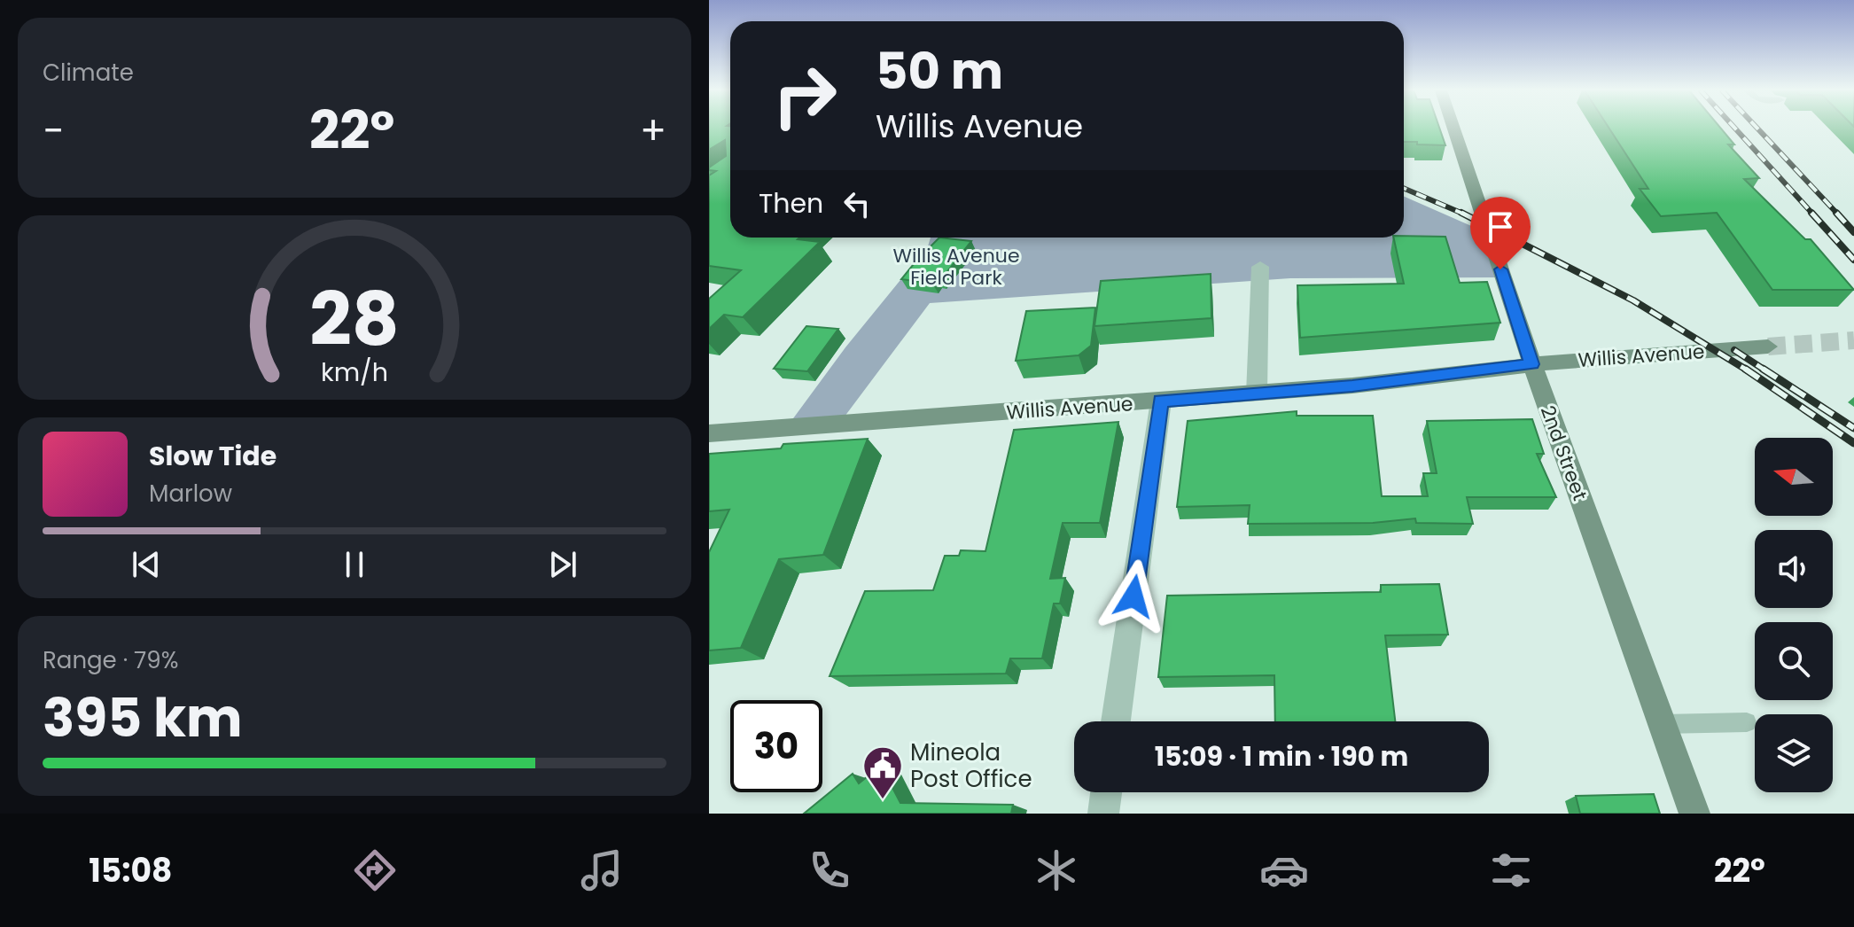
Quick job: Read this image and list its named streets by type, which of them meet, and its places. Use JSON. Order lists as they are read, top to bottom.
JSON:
{
  "streets": {
    "main road": ["Willis Avenue", "2nd Street"]
  },
  "crossings": [
    ["Willis Avenue", "2nd Street"]
  ],
  "parks": ["Willis Avenue Field Park"],
  "places": {
    "public building": ["Mineola Post Office"]
  },
  "north": "left",
  "page": {
    "tile": [
      "Climate",
      ["Range · 79%", "395 km"]
    ],
    "turn": ["50 m", "Willis Avenue"],
    "heat": ["−", "22°", "+"],
    "then": "Then",
    "song": ["Slow Tide", "Marlow"],
    "limit": "30",
    "trip": "15:09 · 1 min · 190 m",
    "tabs": ["15:08", "22°"],
    "gauge": ["28", "km/h"]
  }
}
